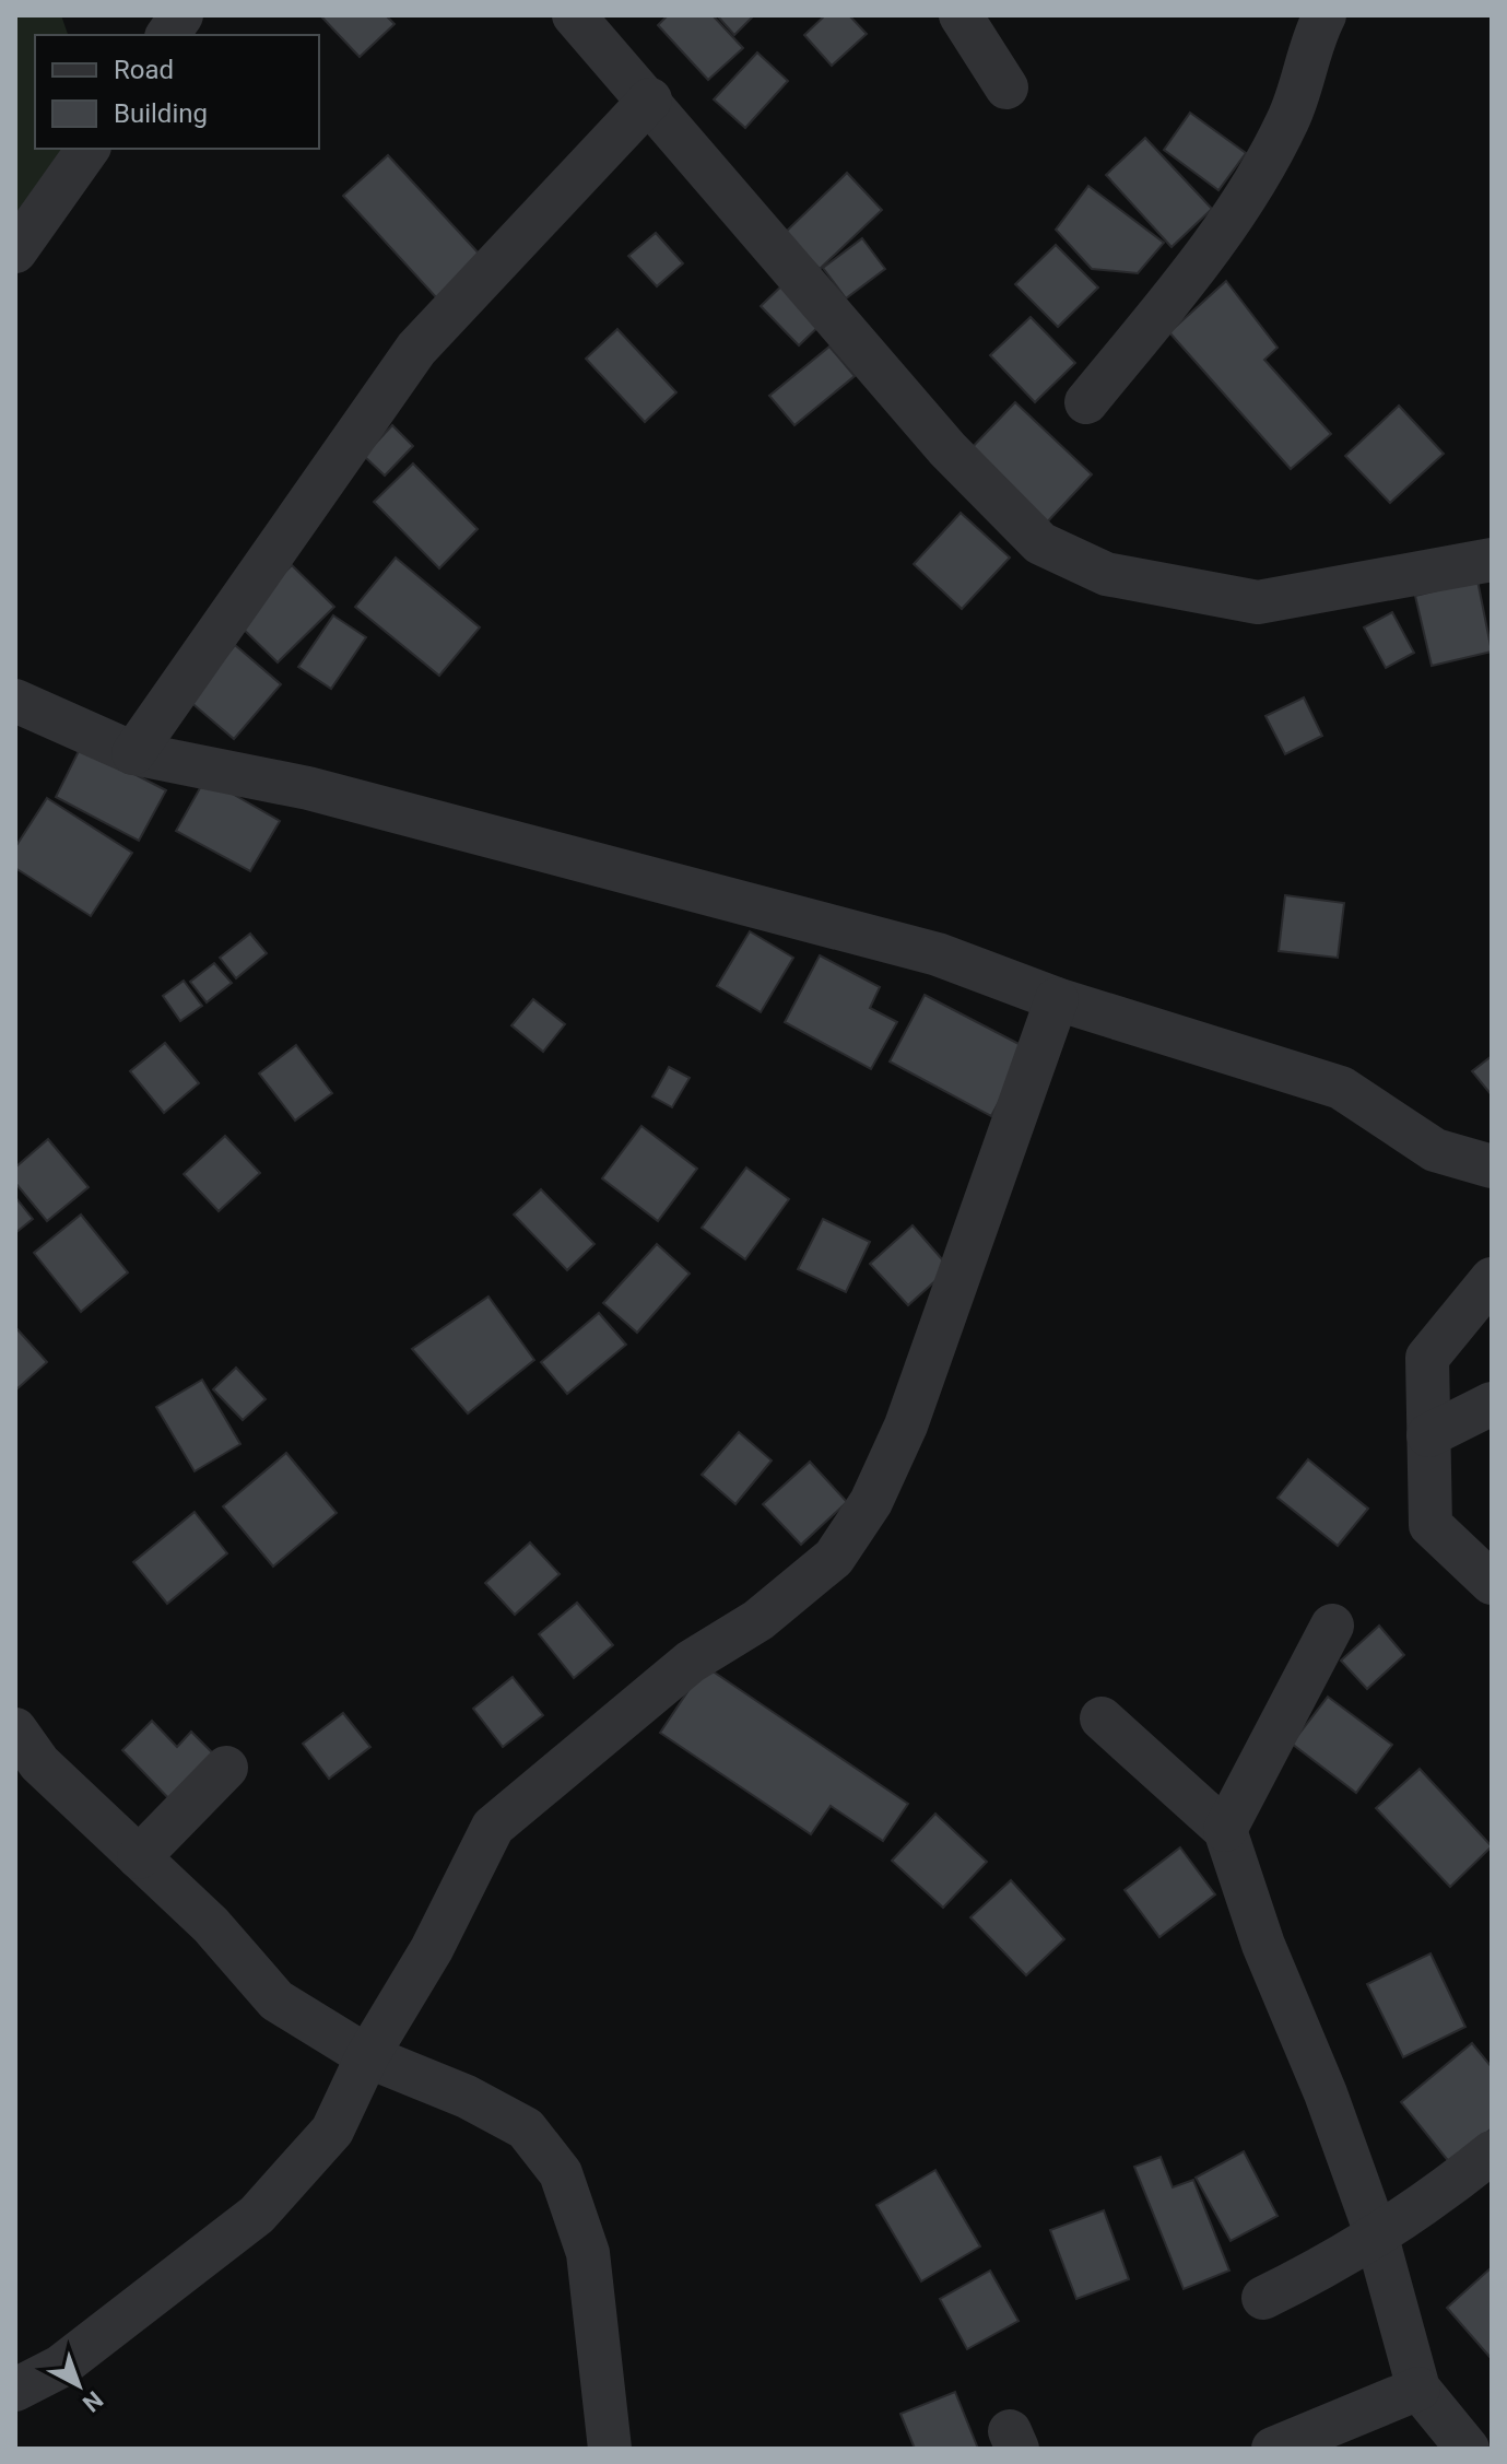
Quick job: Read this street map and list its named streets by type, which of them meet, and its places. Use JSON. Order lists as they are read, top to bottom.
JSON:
{
  "legend": ["Road", "Building"],
  "north": "bottom right"
}
